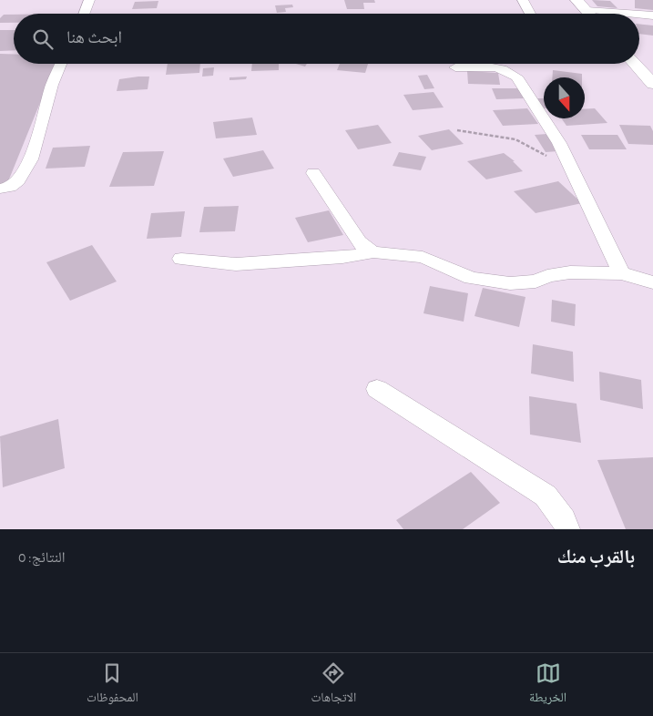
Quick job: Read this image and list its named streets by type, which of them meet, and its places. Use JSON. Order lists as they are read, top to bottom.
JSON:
{
  "north": "bottom",
  "page": {
    "search": "ابحث هنا",
    "heading": ["بالقرب منك", "النتائج: 0"],
    "nav": ["الخريطة", "الاتجاهات", "المحفوظات"]
  }
}
